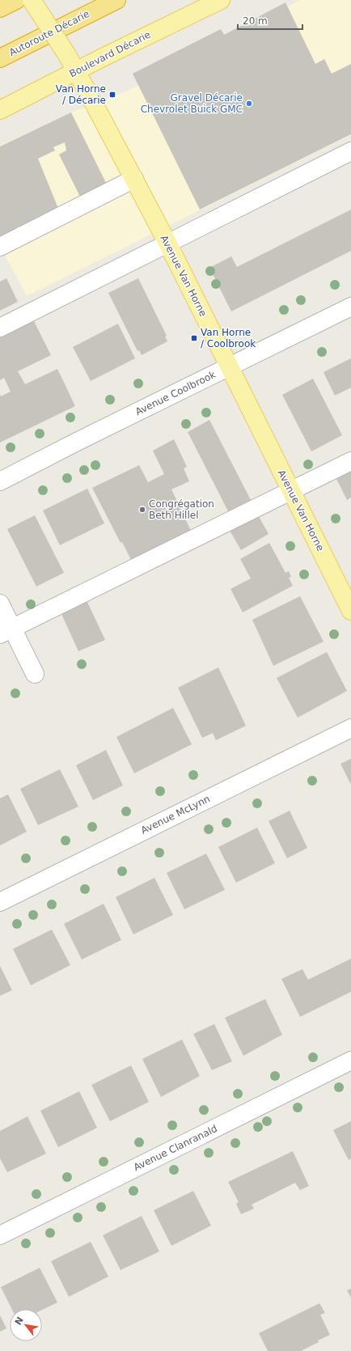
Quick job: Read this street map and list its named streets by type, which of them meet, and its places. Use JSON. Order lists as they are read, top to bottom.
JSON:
{
  "streets": {
    "highway": ["Autoroute Décarie"],
    "main road": ["Boulevard Décarie", "Avenue Van Horne"],
    "street": ["Avenue Coolbrook", "Avenue McLynn", "Avenue Clanranald"]
  },
  "crossings": [
    ["Boulevard Décarie", "Avenue Van Horne"],
    ["Avenue Van Horne", "Avenue Coolbrook"]
  ],
  "places": {
    "transit": ["Van Horne / Décarie", "Van Horne / Coolbrook"],
    "other": ["Gravel Décarie Chevrolet Buick GMC", "Congrégation Beth Hillel"]
  },
  "scale_bar": "20 m",
  "north": "top left"
}
